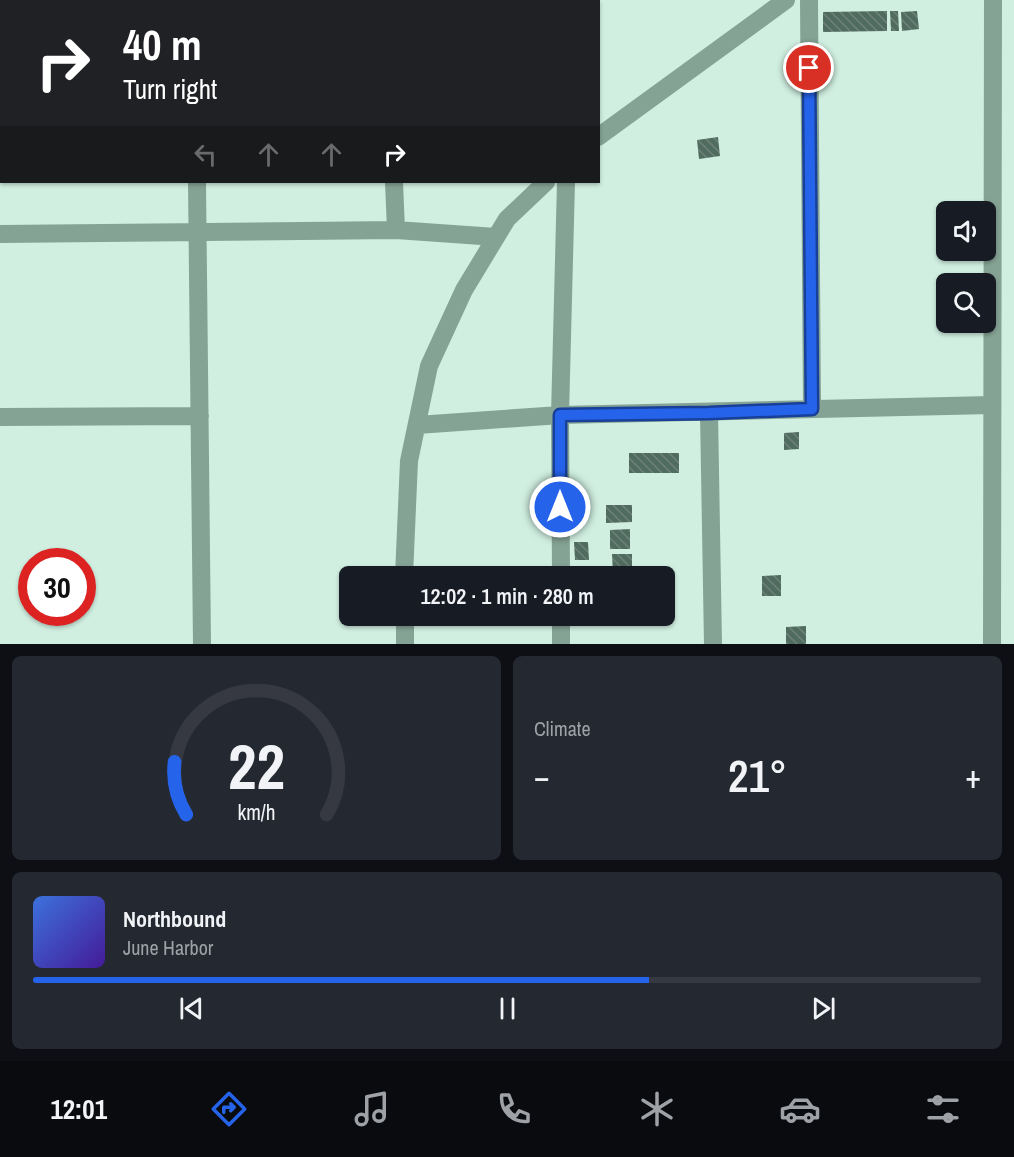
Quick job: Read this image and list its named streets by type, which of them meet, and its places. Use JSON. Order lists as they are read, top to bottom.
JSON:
{
  "page": {
    "turn": ["40 m", "Turn right"],
    "limit": "30",
    "trip": "12:02 · 1 min · 280 m",
    "tile": "Climate",
    "heat": ["−", "21°", "+"],
    "song": ["Northbound", "June Harbor"],
    "tabs": "12:01",
    "gauge": ["22", "km/h"]
  }
}
